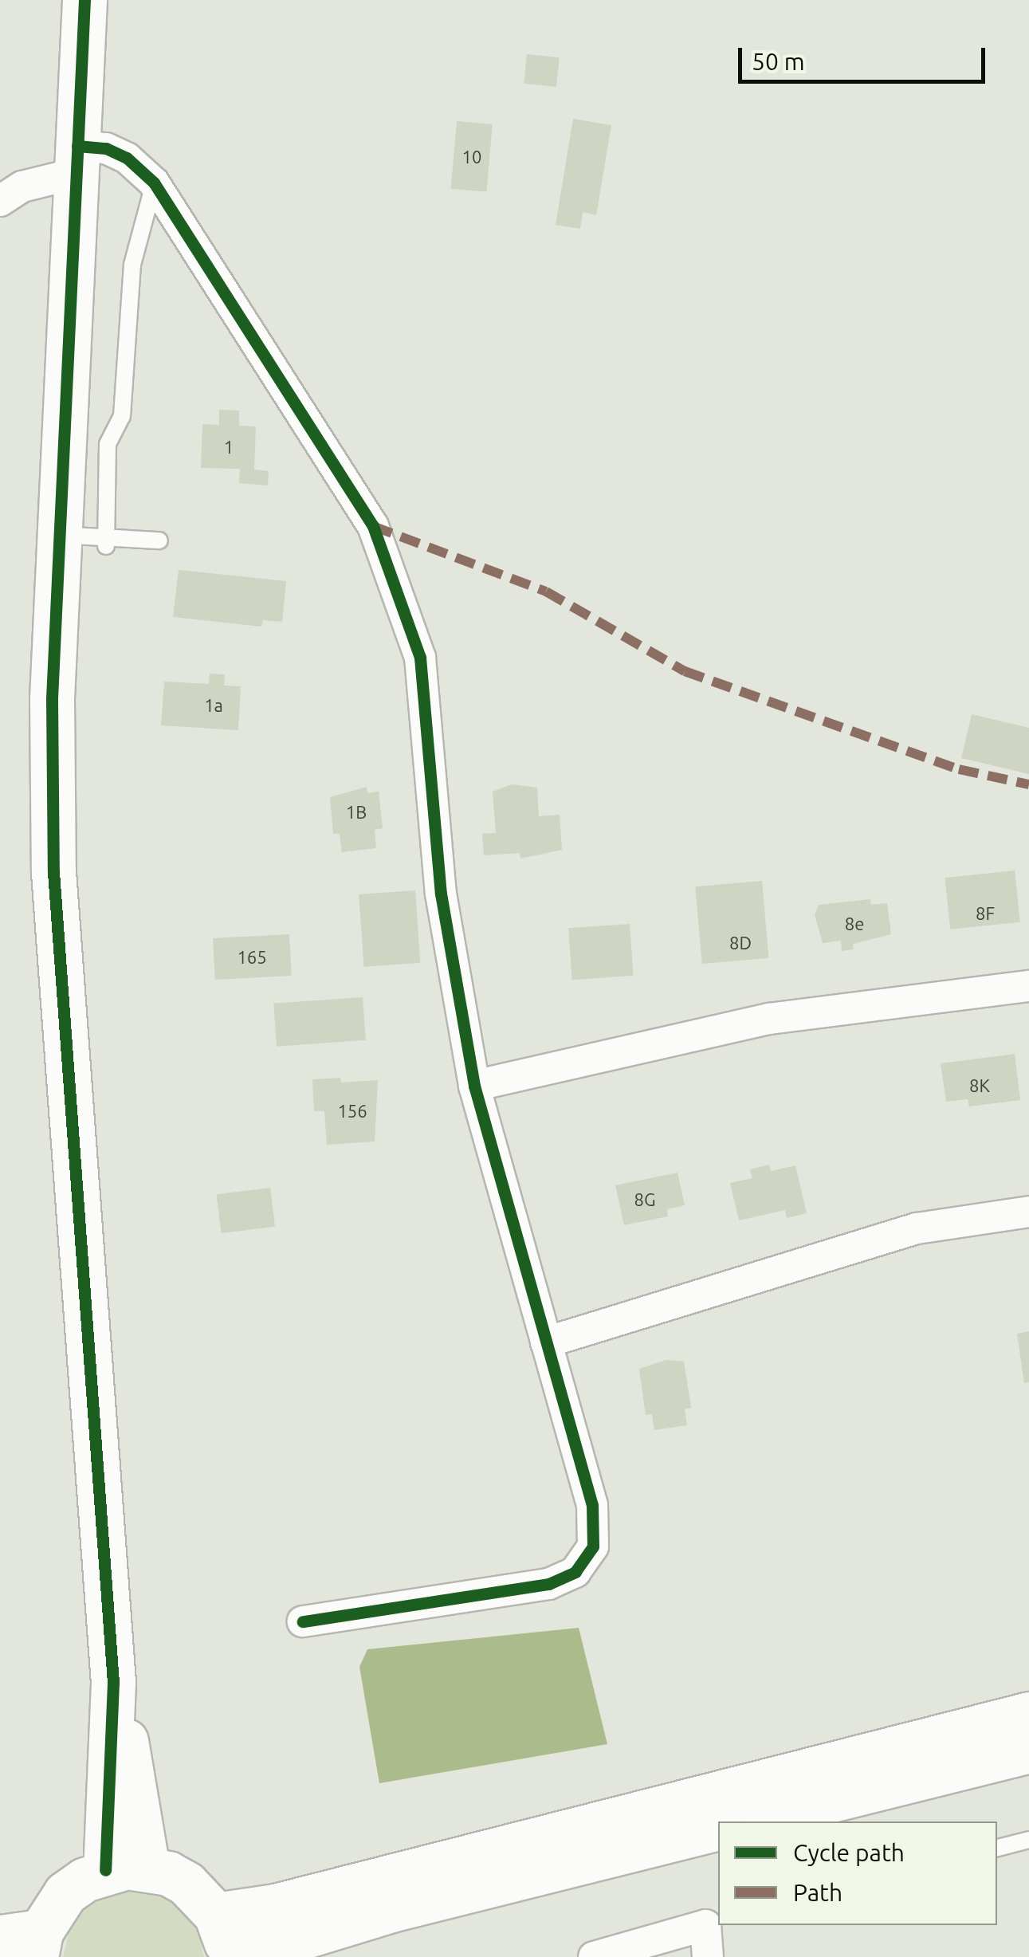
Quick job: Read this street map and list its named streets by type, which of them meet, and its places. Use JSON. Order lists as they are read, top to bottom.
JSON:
{
  "house_numbers": [
    "10",
    "1",
    "1a",
    "1B",
    "8F",
    "8e",
    "8D",
    "165",
    "8K",
    "156",
    "8G"
  ],
  "legend": ["Cycle path", "Path"],
  "scale_bar": "50 m"
}
